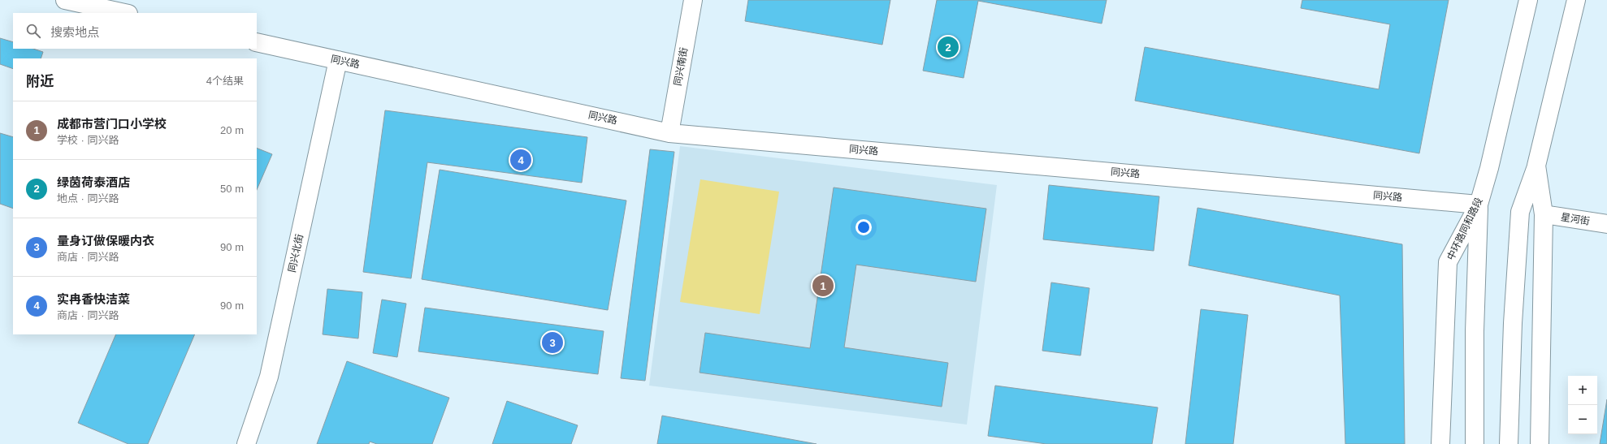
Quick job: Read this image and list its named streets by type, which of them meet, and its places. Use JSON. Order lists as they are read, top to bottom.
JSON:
{
  "streets": {
    "street": [
      "同兴路",
      "同兴南街",
      "星河街",
      "中环路同和路段",
      "同兴北街"
    ]
  },
  "crossings": [
    ["同兴路", "同兴南街"],
    ["同兴路", "中环路同和路段"],
    ["同兴路", "同兴北街"]
  ],
  "page": {
    "search": "搜索地点",
    "pins": [
      "2",
      "4",
      "1",
      "3"
    ],
    "heading": ["附近", "4个结果"],
    "list": [
      {
        "mark": "1",
        "name": "成都市营门口小学校",
        "note": "学校 · 同兴路",
        "value": "20 m"
      },
      {
        "mark": "2",
        "name": "绿茵荷泰酒店",
        "note": "地点 · 同兴路",
        "value": "50 m"
      },
      {
        "mark": "3",
        "name": "量身订做保暖内衣",
        "note": "商店 · 同兴路",
        "value": "90 m"
      },
      {
        "mark": "4",
        "name": "实冉香快洁菜",
        "note": "商店 · 同兴路",
        "value": "90 m"
      }
    ],
    "map_buttons": ["+", "−"]
  }
}
